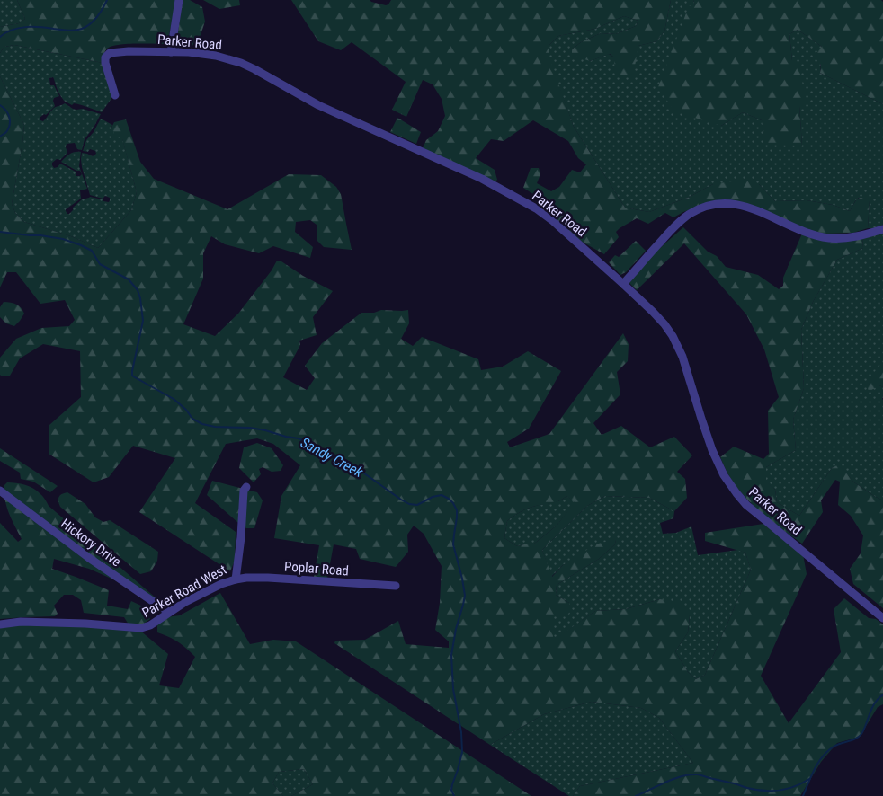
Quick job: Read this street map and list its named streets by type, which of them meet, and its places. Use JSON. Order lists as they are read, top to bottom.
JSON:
{
  "streets": {
    "street": [
      "Parker Road",
      "Hickory Drive",
      "Poplar Road",
      "Parker Road West"
    ]
  },
  "crossings": [
    ["Hickory Drive", "Parker Road West"],
    ["Poplar Road", "Parker Road West"]
  ],
  "water": ["Sandy Creek"]
}
